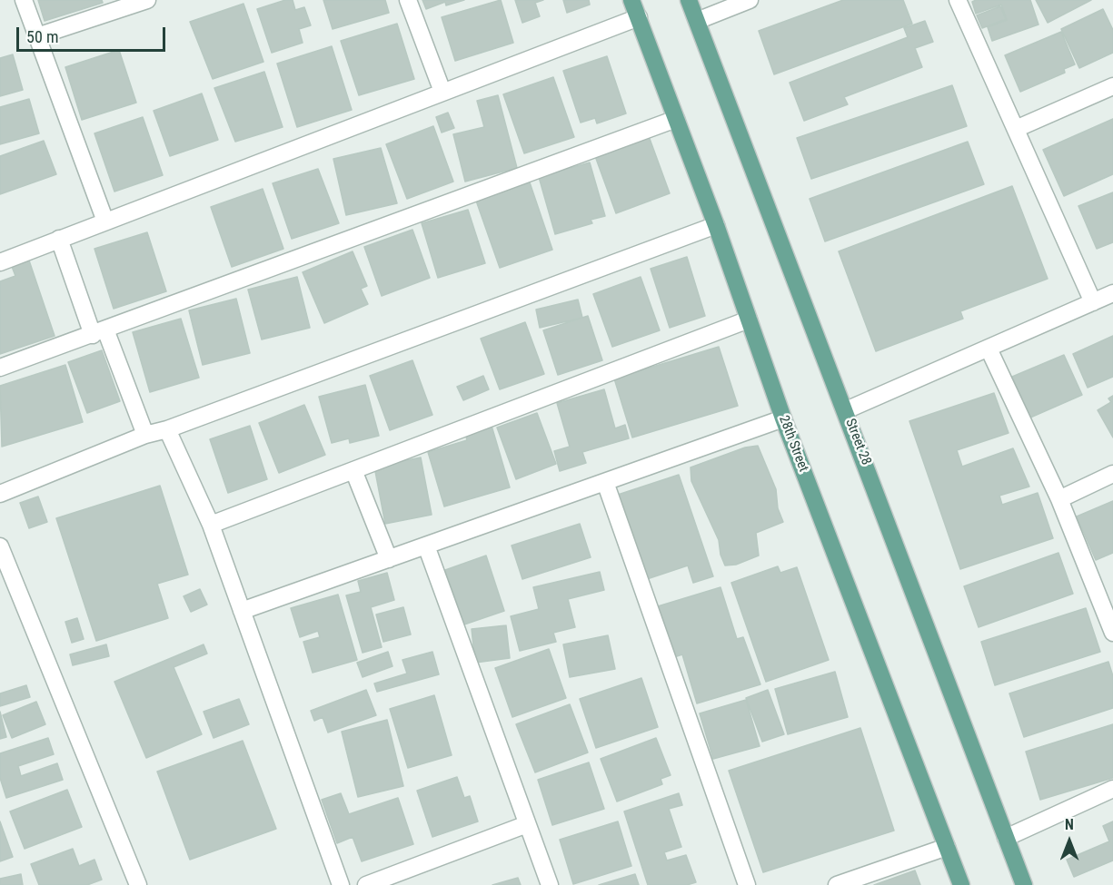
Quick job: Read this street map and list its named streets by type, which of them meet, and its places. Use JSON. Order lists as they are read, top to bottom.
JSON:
{
  "streets": {
    "main road": ["Street 28", "28th Street"]
  },
  "scale_bar": "50 m",
  "north": "top"
}
